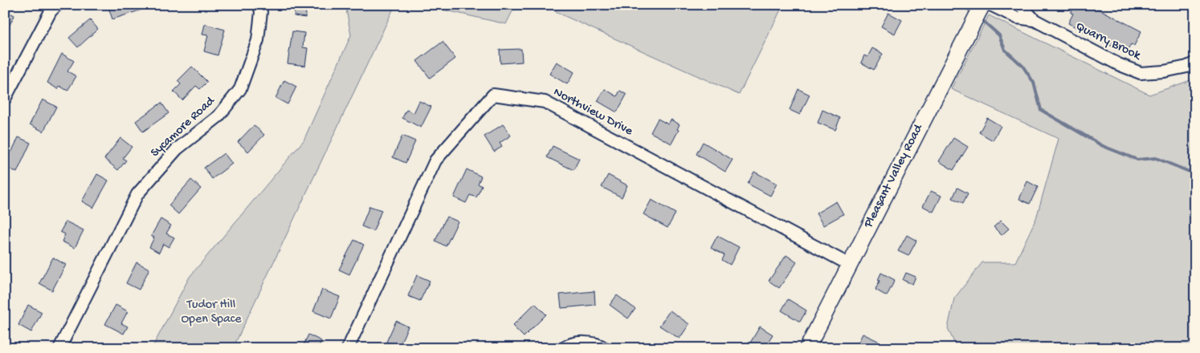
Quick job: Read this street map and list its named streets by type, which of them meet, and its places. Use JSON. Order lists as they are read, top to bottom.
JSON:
{
  "streets": {
    "main road": ["Pleasant Valley Road"],
    "street": ["Quarry Brook", "Northview Drive", "Sycamore Road"]
  },
  "crossings": [
    ["Northview Drive", "Pleasant Valley Road"]
  ],
  "parks": ["Tudor Hill Open Space"]
}
